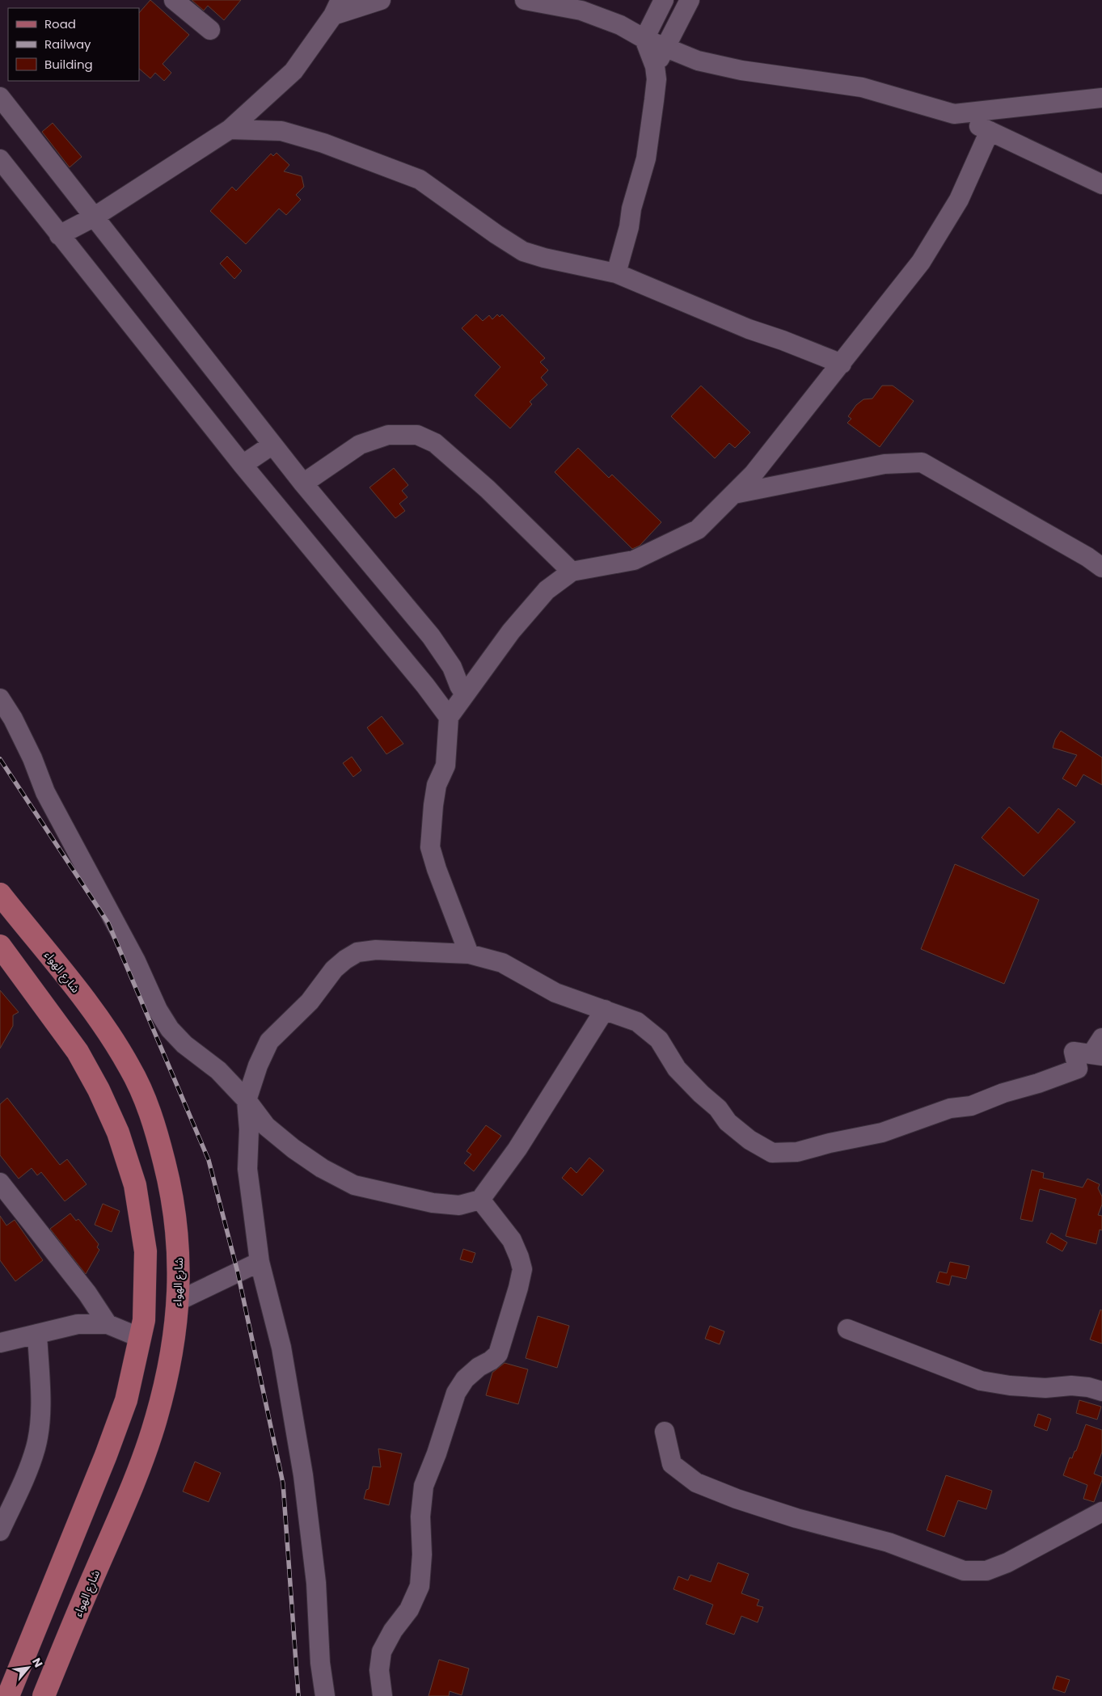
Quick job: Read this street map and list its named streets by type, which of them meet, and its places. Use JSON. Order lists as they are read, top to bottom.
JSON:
{
  "streets": {
    "main road": ["شارع الهواء"]
  },
  "legend": ["Road", "Railway", "Building"],
  "north": "top right"
}
